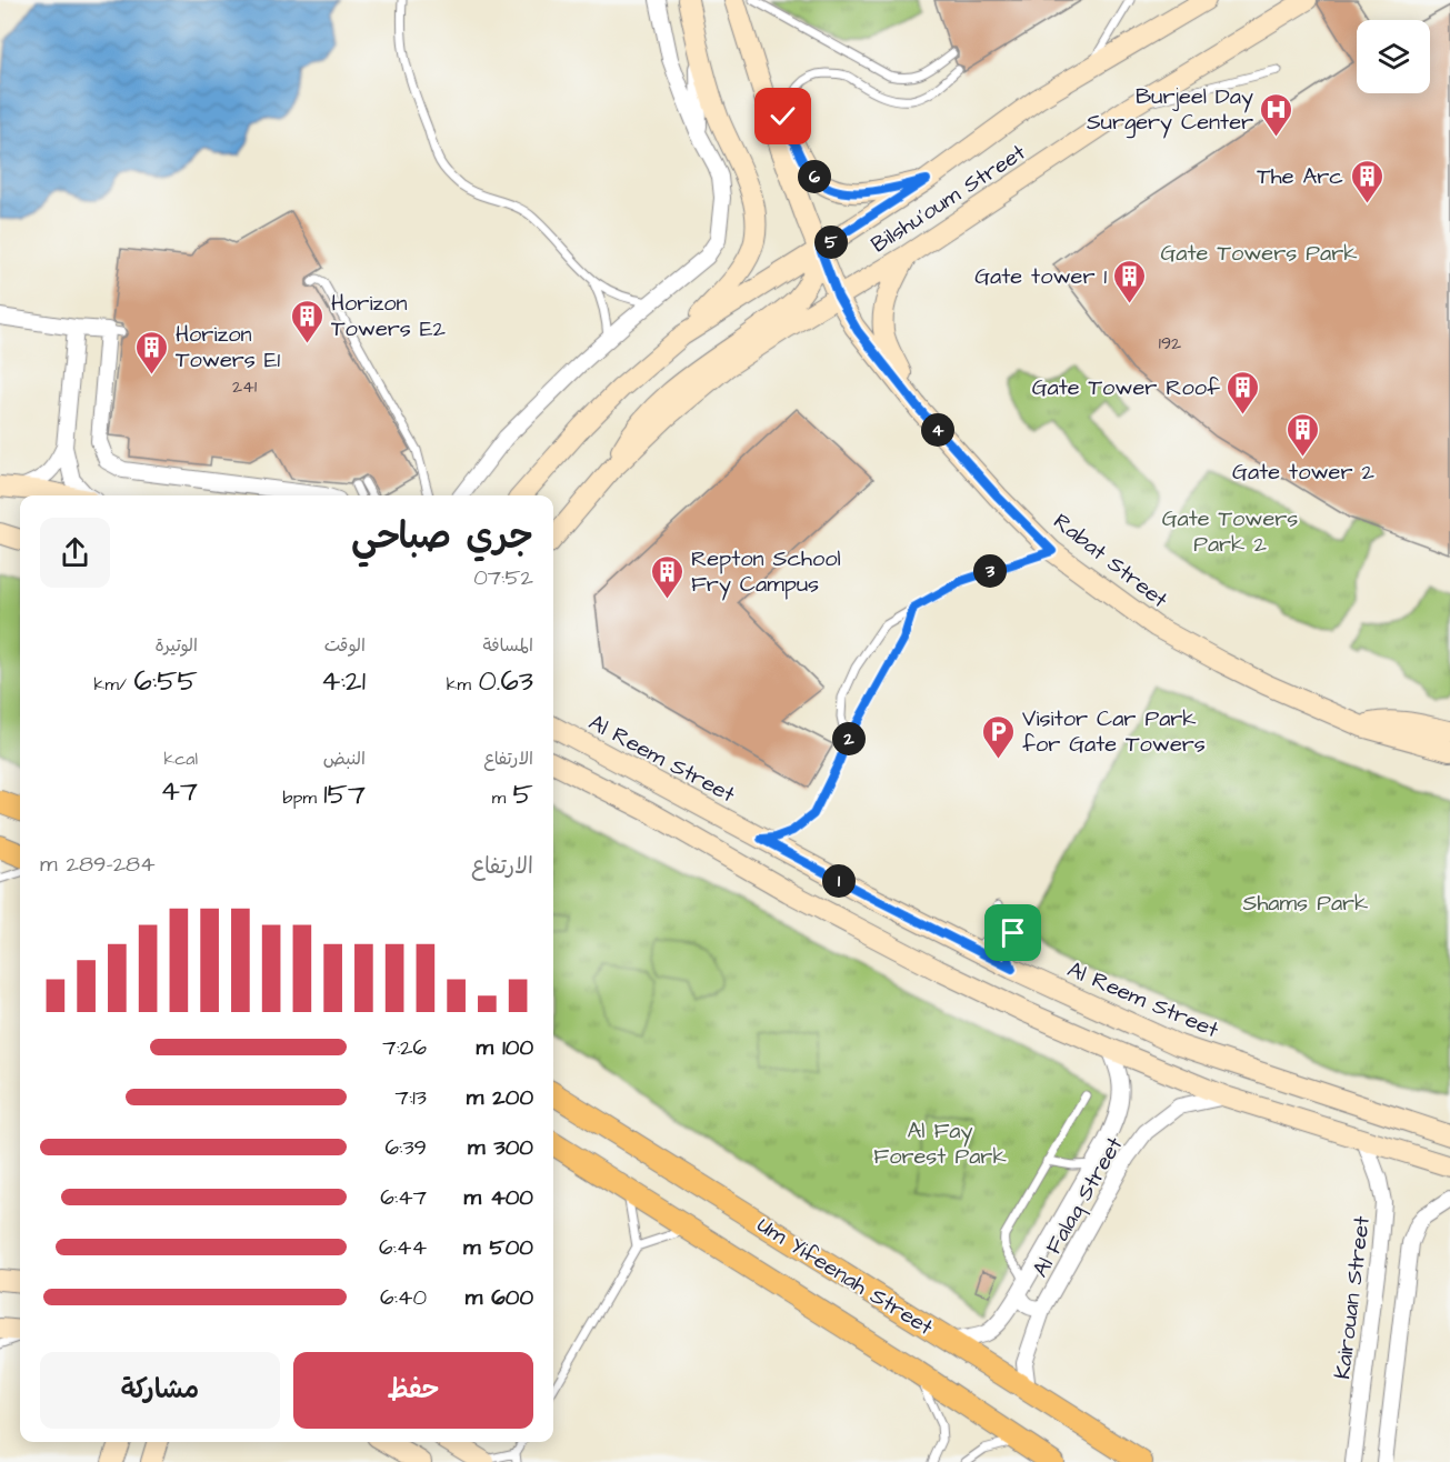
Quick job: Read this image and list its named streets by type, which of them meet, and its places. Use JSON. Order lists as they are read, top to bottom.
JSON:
{
  "streets": {
    "main road": [
      "Bilshu'oum Street",
      "Rabat Street",
      "Al Reem Street",
      "Um Yifeenah Street"
    ],
    "street": ["Al Falaq Street", "Kairouan Street"]
  },
  "crossings": [
    ["Bilshu'oum Street", "Rabat Street"],
    ["Al Falaq Street", "Um Yifeenah Street"]
  ],
  "parks": [
    "Gate Towers Park",
    "Gate Towers Park 2",
    "Shams Park",
    "Al Fay Forest Park"
  ],
  "places": {
    "hospital": ["Burjeel Day Surgery Center"],
    "building": [
      "The Arc",
      "Gate tower 1",
      "Horizon Towers E2",
      "Horizon Towers E1",
      "Gate Tower Roof",
      "Gate tower 2",
      "Repton School Fry Campus"
    ],
    "parking": ["Visitor Car Park for Gate Towers"]
  },
  "house_numbers": ["192", "241"],
  "page": {
    "pins": [
      "6",
      "5",
      "4",
      "3",
      "2",
      "1"
    ],
    "heading": ["جري صباحي", "07:52"],
    "stats": [
      ["المسافة", "0.63 km"],
      ["الوقت", "4:21"],
      ["الوتيرة", "6:55 /km"],
      ["الارتفاع", "5 m"],
      ["النبض", "157 bpm"],
      ["kcal", "47"]
    ],
    "chart": ["الارتفاع", "284–289 m"],
    "list": [
      {
        "name": "100 m",
        "note": "7:26"
      },
      {
        "name": "200 m",
        "note": "7:13"
      },
      {
        "name": "300 m",
        "note": "6:39"
      },
      {
        "name": "400 m",
        "note": "6:47"
      },
      {
        "name": "500 m",
        "note": "6:44"
      },
      {
        "name": "600 m",
        "note": "6:40"
      }
    ],
    "buttons": ["حفظ", "مشاركة"]
  }
}
